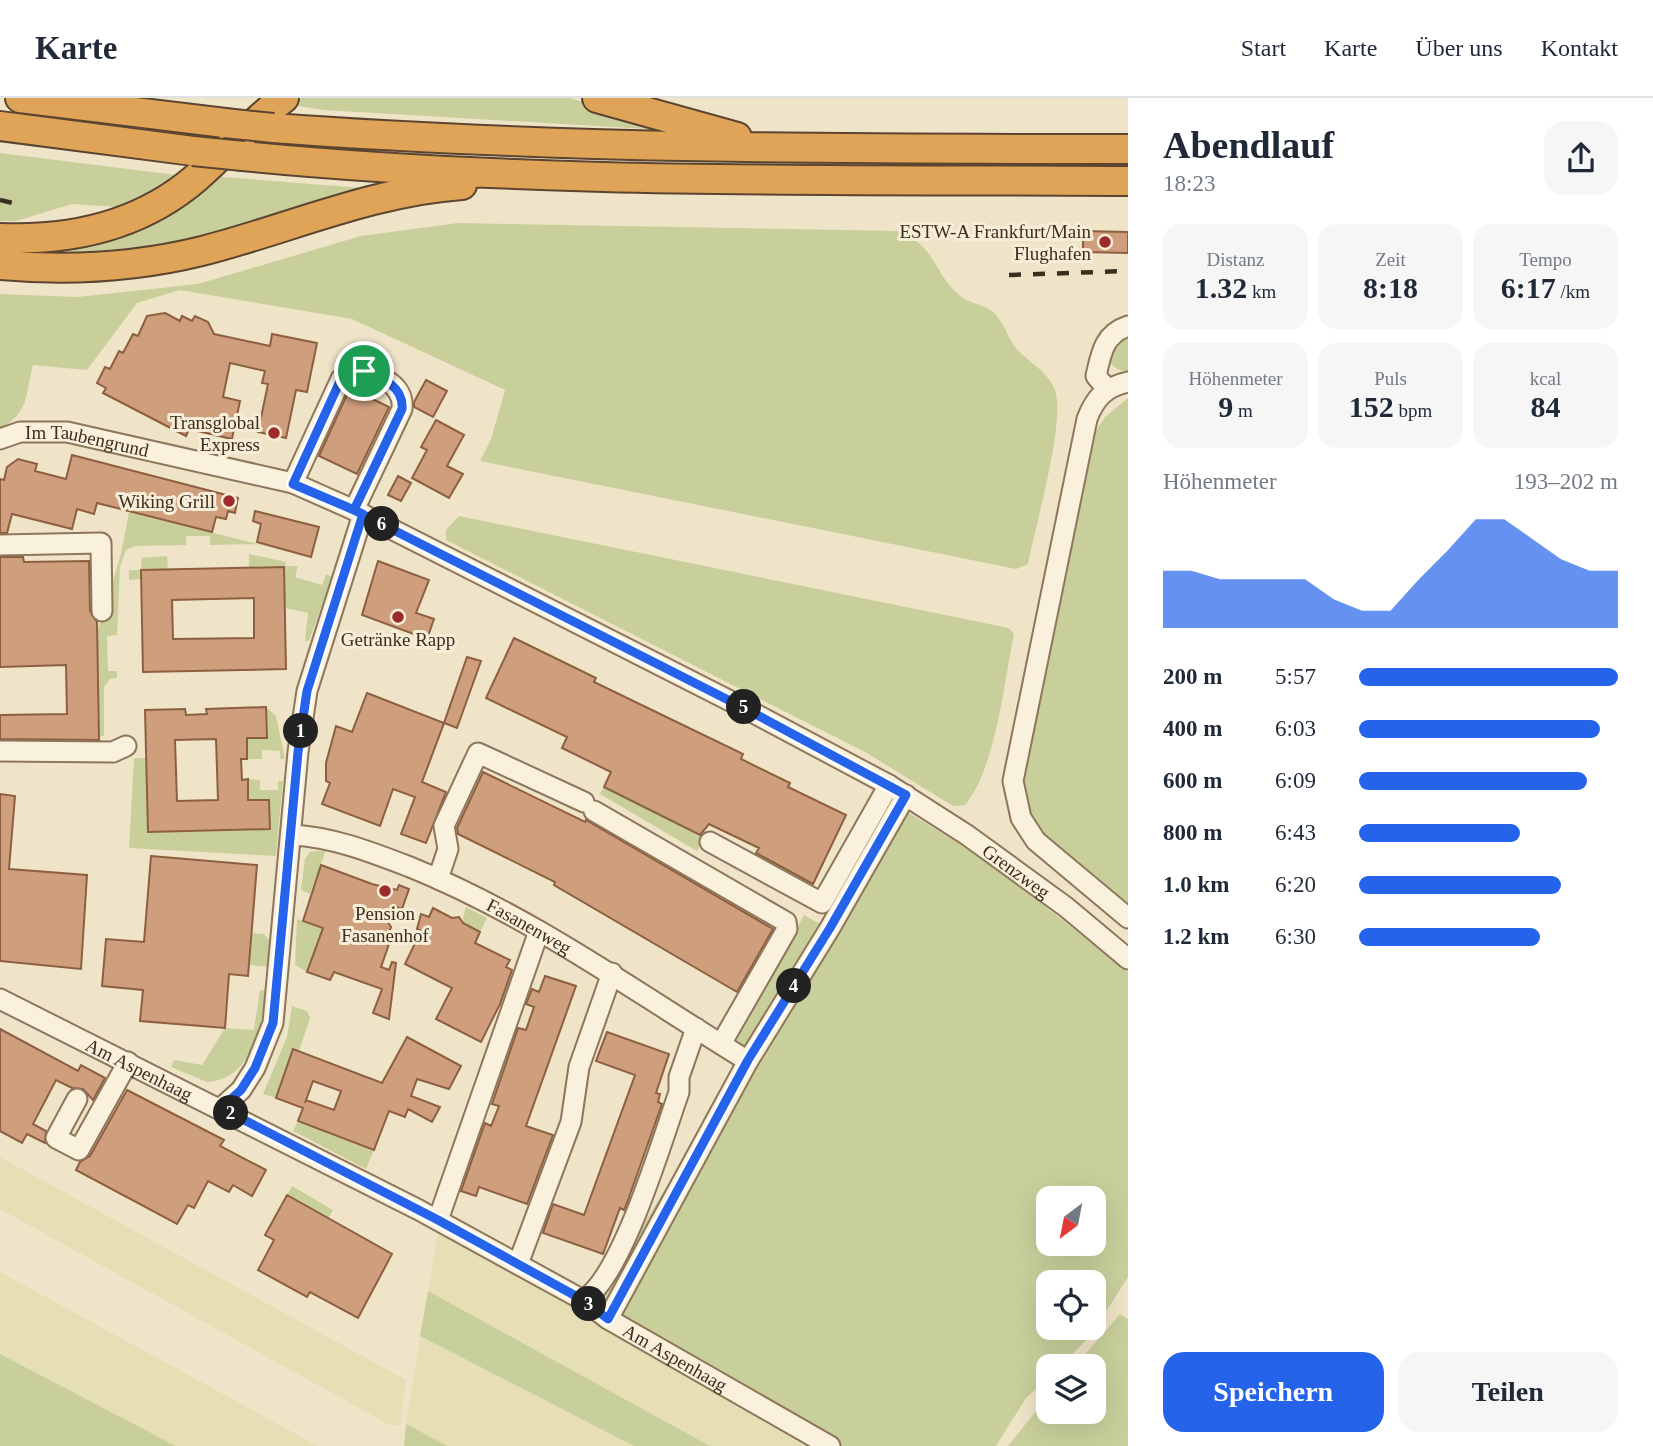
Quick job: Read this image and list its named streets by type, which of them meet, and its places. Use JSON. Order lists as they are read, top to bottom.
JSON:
{
  "streets": {
    "street": [
      "Im Taubengrund",
      "Grenzweg",
      "Fasanenweg",
      "Am Aspenhaag"
    ]
  },
  "crossings": [
    ["Im Taubengrund", "Grenzweg"]
  ],
  "places": [
    "ESTW-A Frankfurt/Main Flughafen",
    "Transglobal Express",
    "Wiking Grill",
    "Getränke Rapp",
    "Pension Fasanenhof"
  ],
  "north": "bottom left",
  "page": {
    "header": "Karte",
    "nav": [
      "Start",
      "Karte",
      "Über uns",
      "Kontakt"
    ],
    "heading": ["Abendlauf", "18:23"],
    "stats": [
      ["Distanz", "1.32 km"],
      ["Zeit", "8:18"],
      ["Tempo", "6:17 /km"],
      ["Höhenmeter", "9 m"],
      ["Puls", "152 bpm"],
      ["kcal", "84"]
    ],
    "chart": ["Höhenmeter", "193–202 m"],
    "pins": [
      "6",
      "5",
      "1",
      "4",
      "2",
      "3"
    ],
    "list": [
      {
        "name": "200 m",
        "note": "5:57"
      },
      {
        "name": "400 m",
        "note": "6:03"
      },
      {
        "name": "600 m",
        "note": "6:09"
      },
      {
        "name": "800 m",
        "note": "6:43"
      },
      {
        "name": "1.0 km",
        "note": "6:20"
      },
      {
        "name": "1.2 km",
        "note": "6:30"
      }
    ],
    "buttons": ["Speichern", "Teilen"]
  }
}
